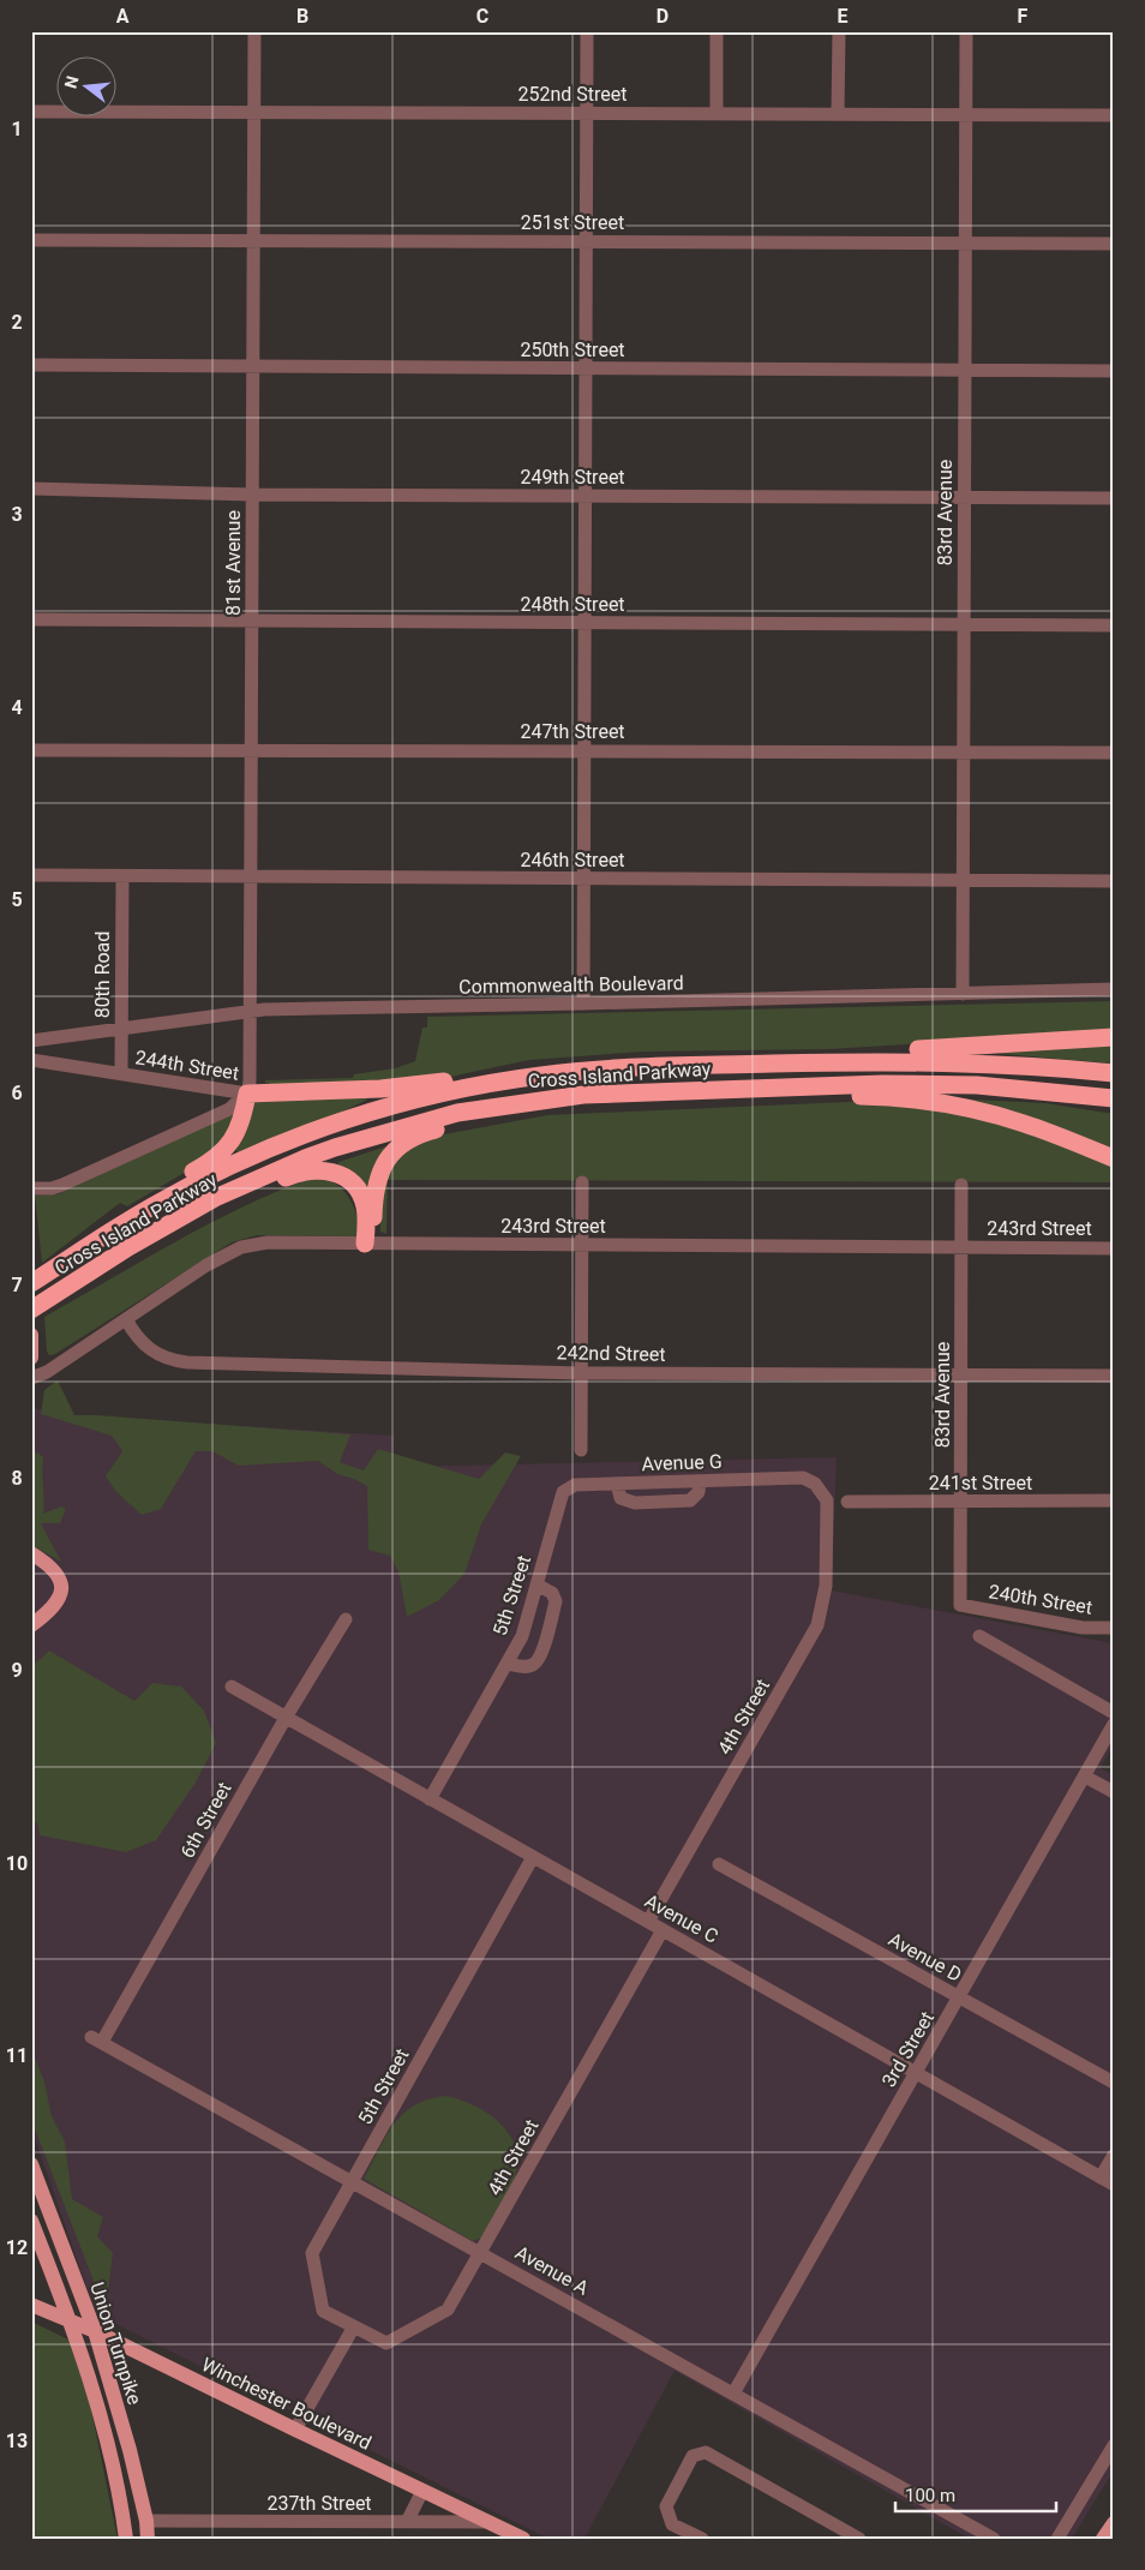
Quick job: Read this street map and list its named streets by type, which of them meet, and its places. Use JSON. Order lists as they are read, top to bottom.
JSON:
{
  "streets": {
    "highway": ["Cross Island Parkway"],
    "main road": ["Union Turnpike", "Winchester Boulevard"],
    "street": [
      "252nd Street",
      "251st Street",
      "250th Street",
      "249th Street",
      "83rd Avenue",
      "81st Avenue",
      "248th Street",
      "247th Street",
      "246th Street",
      "80th Road",
      "Commonwealth Boulevard",
      "244th Street",
      "243rd Street",
      "242nd Street",
      "Avenue G",
      "241st Street",
      "5th Street",
      "240th Street",
      "4th Street",
      "6th Street",
      "Avenue C",
      "Avenue D",
      "3rd Street",
      "Avenue A",
      "237th Street"
    ]
  },
  "crossings": [
    ["252nd Street", "83rd Avenue"],
    ["252nd Street", "81st Avenue"],
    ["251st Street", "83rd Avenue"],
    ["251st Street", "81st Avenue"],
    ["250th Street", "83rd Avenue"],
    ["250th Street", "81st Avenue"],
    ["249th Street", "83rd Avenue"],
    ["249th Street", "81st Avenue"],
    ["83rd Avenue", "248th Street"],
    ["83rd Avenue", "247th Street"],
    ["83rd Avenue", "246th Street"],
    ["83rd Avenue", "Commonwealth Boulevard"],
    ["83rd Avenue", "243rd Street"],
    ["83rd Avenue", "242nd Street"],
    ["83rd Avenue", "241st Street"],
    ["83rd Avenue", "240th Street"],
    ["81st Avenue", "248th Street"],
    ["81st Avenue", "247th Street"],
    ["81st Avenue", "246th Street"],
    ["81st Avenue", "Commonwealth Boulevard"],
    ["81st Avenue", "244th Street"],
    ["246th Street", "80th Road"],
    ["80th Road", "Commonwealth Boulevard"],
    ["80th Road", "244th Street"],
    ["243rd Street", "242nd Street"],
    ["Avenue G", "5th Street"],
    ["Avenue G", "4th Street"],
    ["5th Street", "4th Street"],
    ["5th Street", "Avenue C"],
    ["5th Street", "Avenue A"],
    ["4th Street", "Avenue C"],
    ["4th Street", "Avenue A"],
    ["6th Street", "Avenue C"],
    ["6th Street", "Avenue A"],
    ["Avenue C", "3rd Street"],
    ["Avenue D", "3rd Street"],
    ["3rd Street", "Avenue A"],
    ["Union Turnpike", "Winchester Boulevard"],
    ["Union Turnpike", "237th Street"],
    ["Winchester Boulevard", "237th Street"]
  ],
  "scale_bar": "100 m",
  "north": "left",
  "grid": {
    "columns": [
      "A",
      "B",
      "C",
      "D",
      "E",
      "F"
    ],
    "rows": [
      "1",
      "2",
      "3",
      "4",
      "5",
      "6",
      "7",
      "8",
      "9",
      "10",
      "11",
      "12",
      "13"
    ]
  }
}
